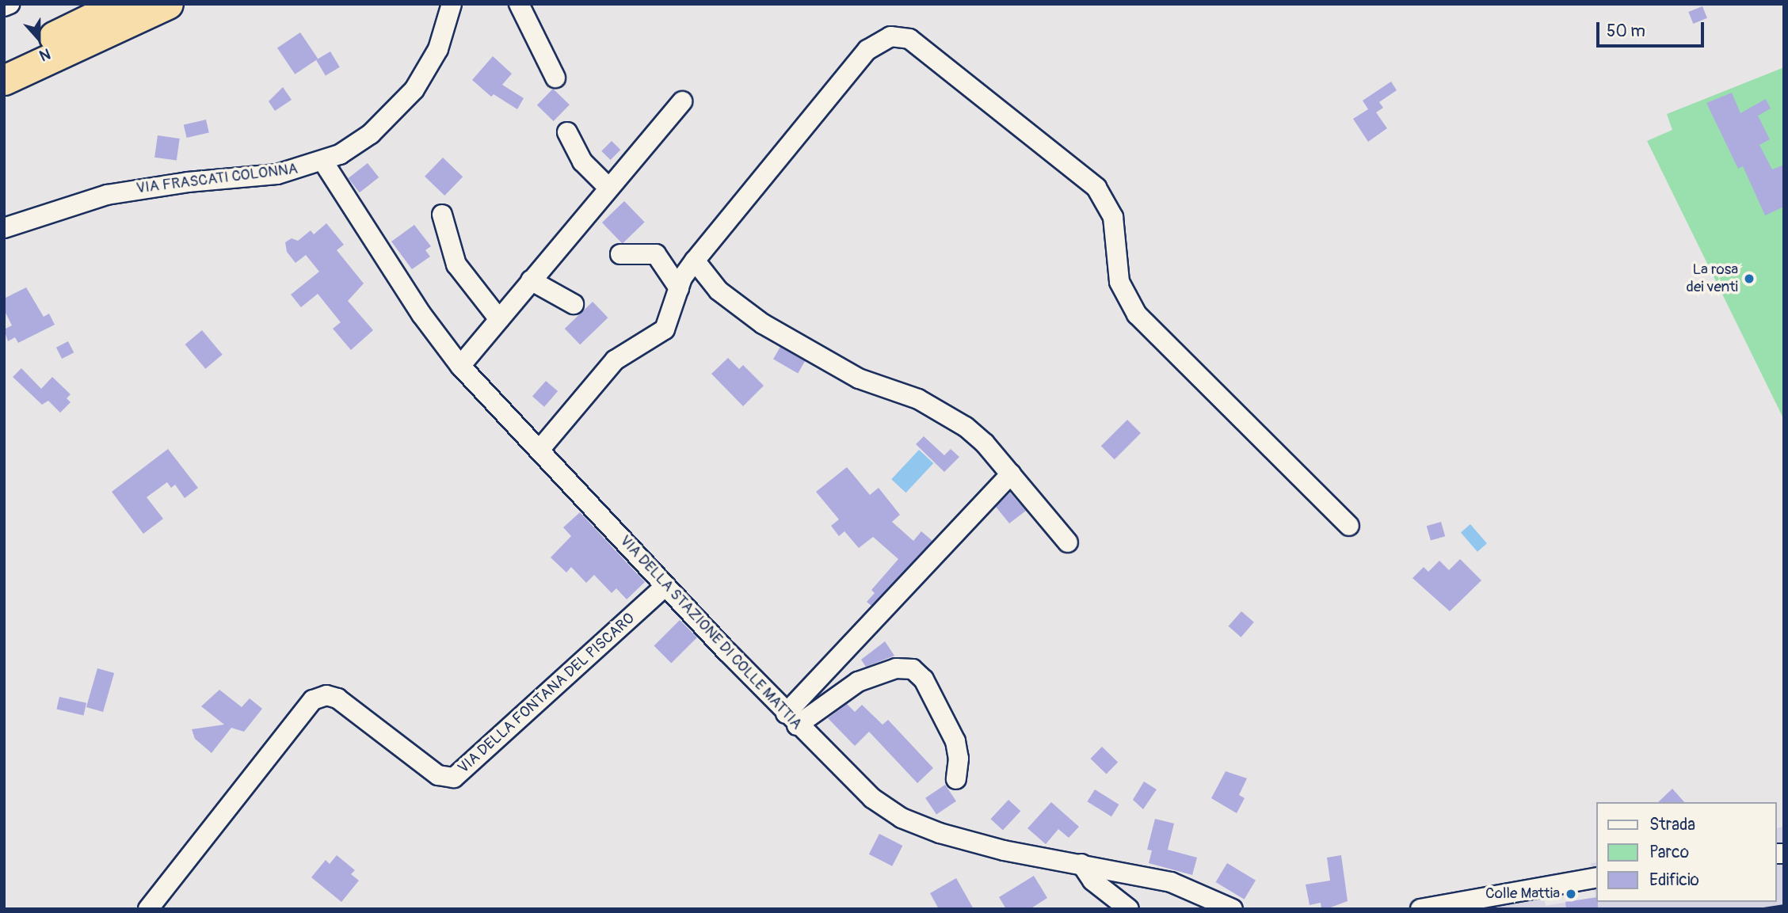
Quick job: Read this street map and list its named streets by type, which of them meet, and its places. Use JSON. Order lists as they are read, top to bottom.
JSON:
{
  "streets": {
    "street": ["VIA FRASCATI COLONNA", "VIA DELLA STAZIONE DI COLLE MATTIA", "VIA DELLA FONTANA DEL PISCARO"]
  },
  "crossings": [
    ["VIA FRASCATI COLONNA", "VIA DELLA STAZIONE DI COLLE MATTIA"],
    ["VIA DELLA STAZIONE DI COLLE MATTIA", "VIA DELLA FONTANA DEL PISCARO"]
  ],
  "places": ["La rosa dei venti", "Colle Mattia"],
  "legend": ["Strada", "Parco", "Edificio"],
  "scale_bar": "50 m",
  "north": "bottom"
}
